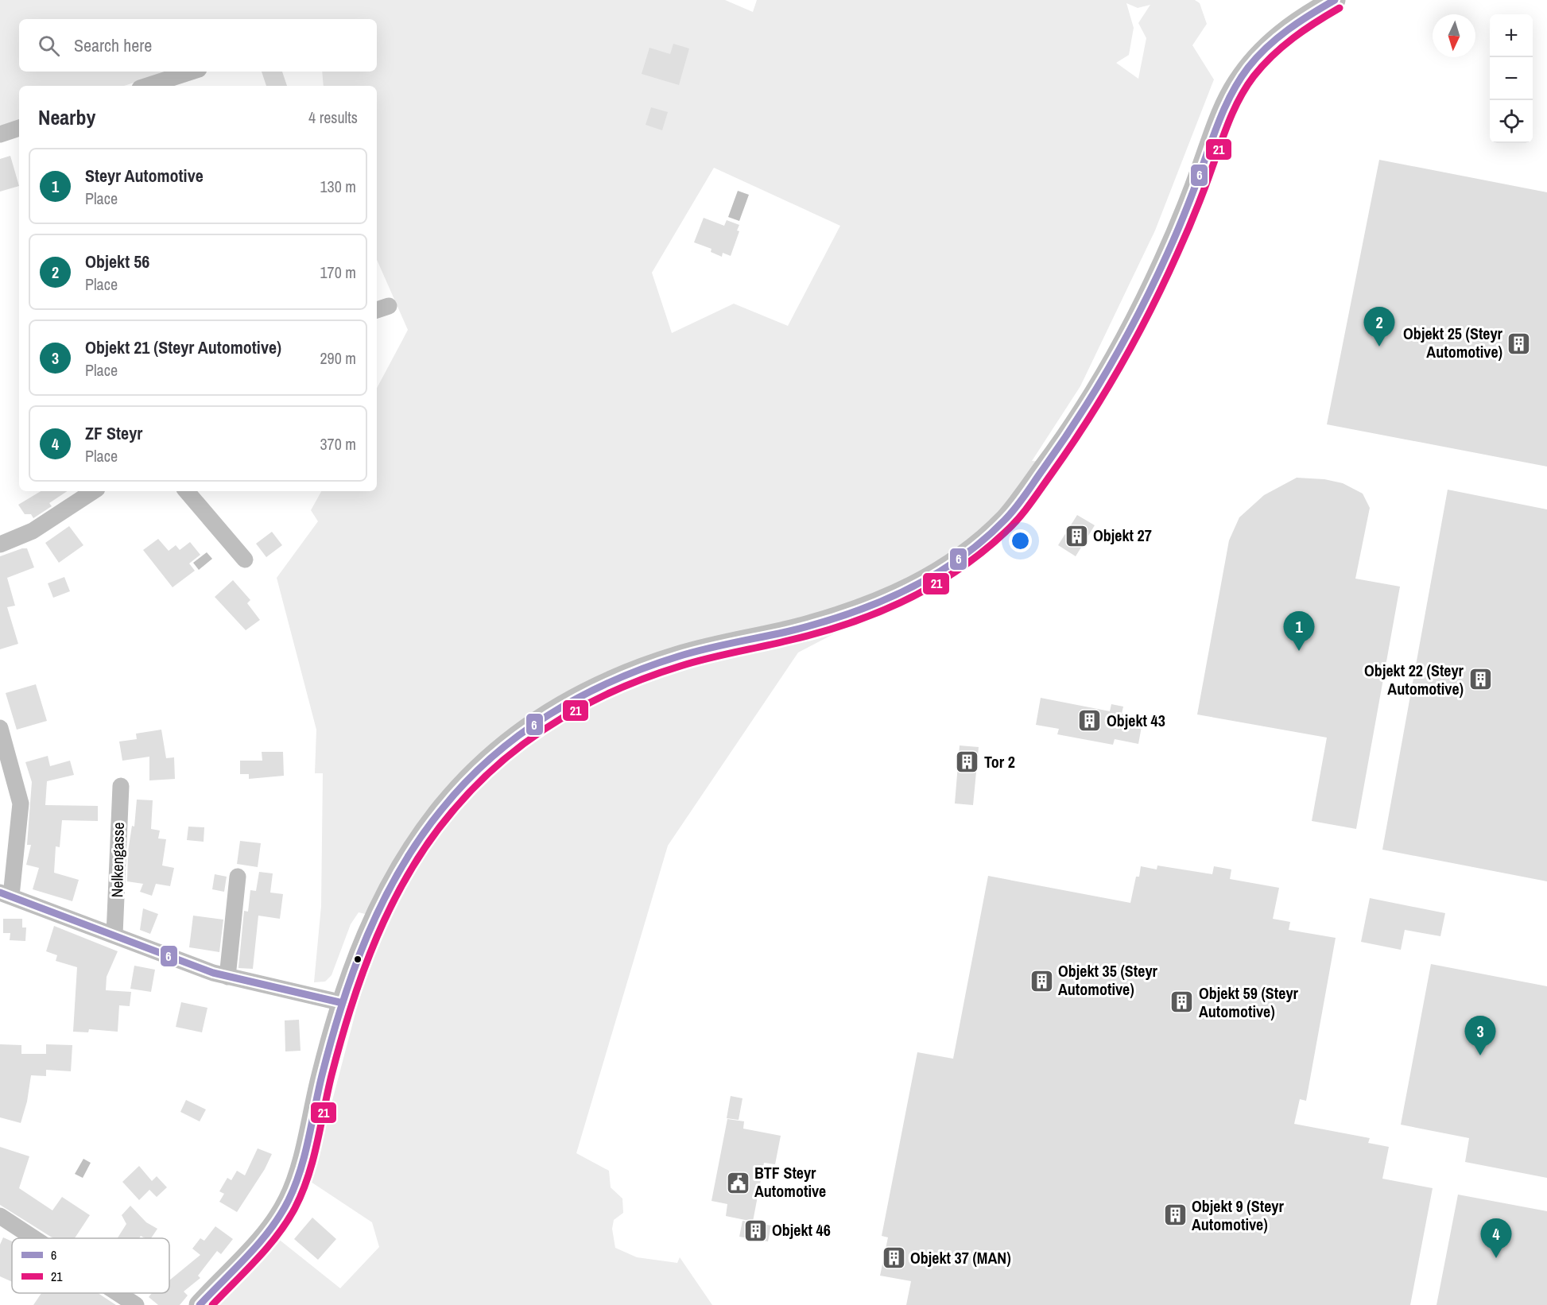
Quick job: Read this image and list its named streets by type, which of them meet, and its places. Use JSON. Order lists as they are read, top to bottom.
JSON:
{
  "streets": {
    "street": ["Nelkengasse"]
  },
  "places": {
    "building": [
      "Objekt 25 (Steyr Automotive)",
      "Objekt 27",
      "Objekt 22 (Steyr Automotive)",
      "Objekt 43",
      "Tor 2",
      "Objekt 35 (Steyr Automotive)",
      "Objekt 59 (Steyr Automotive)",
      "Objekt 9 (Steyr Automotive)",
      "Objekt 46",
      "Objekt 37 (MAN)"
    ],
    "public building": ["BTF Steyr Automotive"]
  },
  "lines": ["transit line 6", "transit line 21"],
  "legend": ["6", "21"],
  "north": "bottom",
  "page": {
    "map_buttons": ["+", "−"],
    "search": "Search here",
    "heading": ["Nearby", "4 results"],
    "list": [
      {
        "mark": "1",
        "name": "Steyr Automotive",
        "note": "Place",
        "value": "130 m"
      },
      {
        "mark": "2",
        "name": "Objekt 56",
        "note": "Place",
        "value": "170 m"
      },
      {
        "mark": "3",
        "name": "Objekt 21 (Steyr Automotive)",
        "note": "Place",
        "value": "290 m"
      },
      {
        "mark": "4",
        "name": "ZF Steyr",
        "note": "Place",
        "value": "370 m"
      }
    ],
    "pins": [
      "2",
      "1",
      "3",
      "4"
    ]
  }
}
